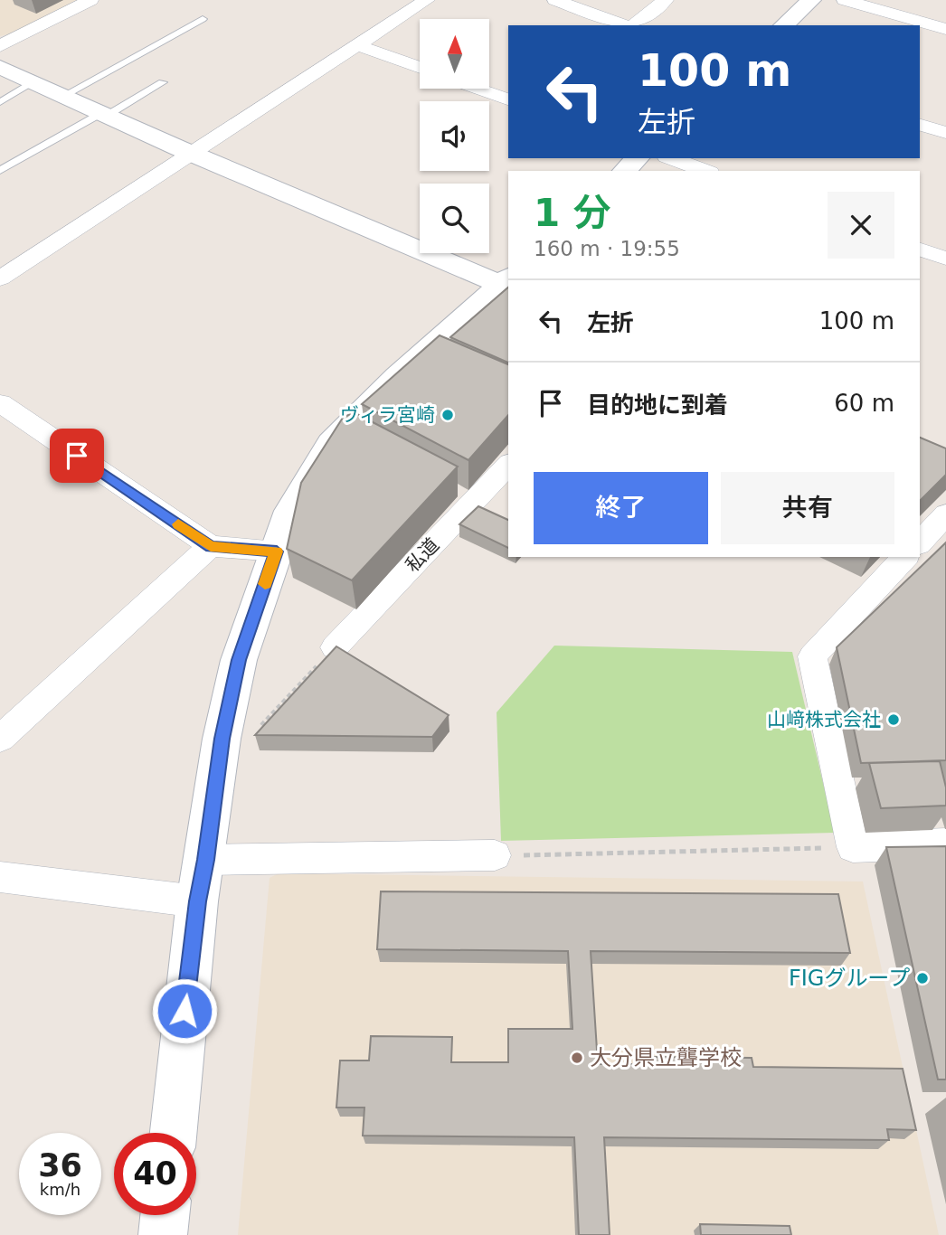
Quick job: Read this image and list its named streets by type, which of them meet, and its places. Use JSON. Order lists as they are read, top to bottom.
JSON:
{
  "streets": {
    "street": ["私道"]
  },
  "places": [
    "ヴィラ宮崎",
    "山﨑株式会社",
    "FIGグループ",
    "大分県立聾学校"
  ],
  "north": "top",
  "page": {
    "turn": ["100 m", "左折"],
    "heading": ["1 分", "160 m · 19:55"],
    "list": [
      {
        "name": "左折",
        "value": "100 m"
      },
      {
        "name": "目的地に到着",
        "value": "60 m"
      }
    ],
    "buttons": ["終了", "共有"],
    "speed": "36 km/h",
    "limit": "40"
  }
}
